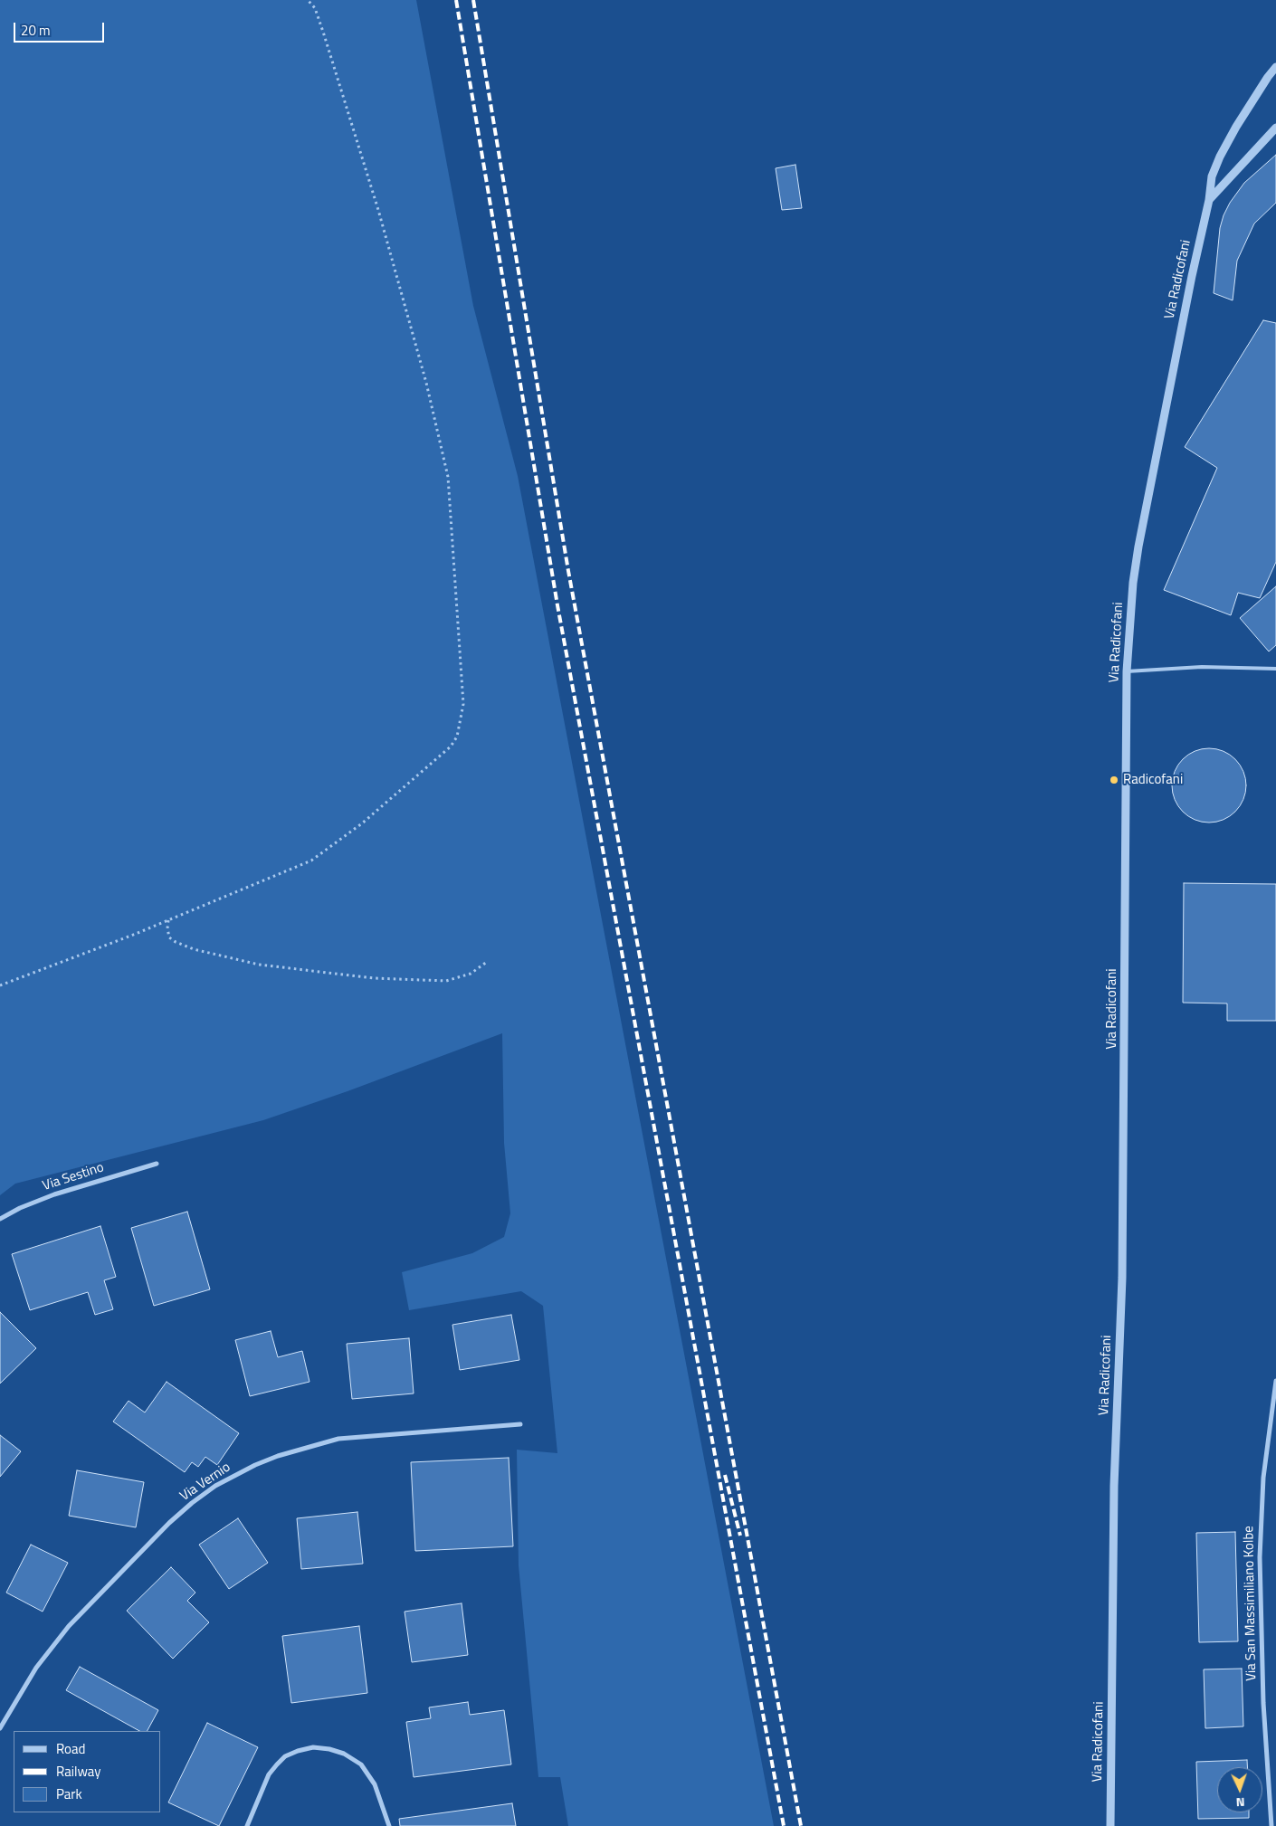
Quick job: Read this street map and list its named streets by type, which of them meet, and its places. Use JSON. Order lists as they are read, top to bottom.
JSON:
{
  "streets": {
    "street": [
      "Via Radicofani",
      "Via Sestino",
      "Via Vernio",
      "Via San Massimiliano Kolbe"
    ]
  },
  "places": ["Radicofani"],
  "legend": ["Road", "Railway", "Park"],
  "scale_bar": "20 m",
  "north": "bottom"
}
